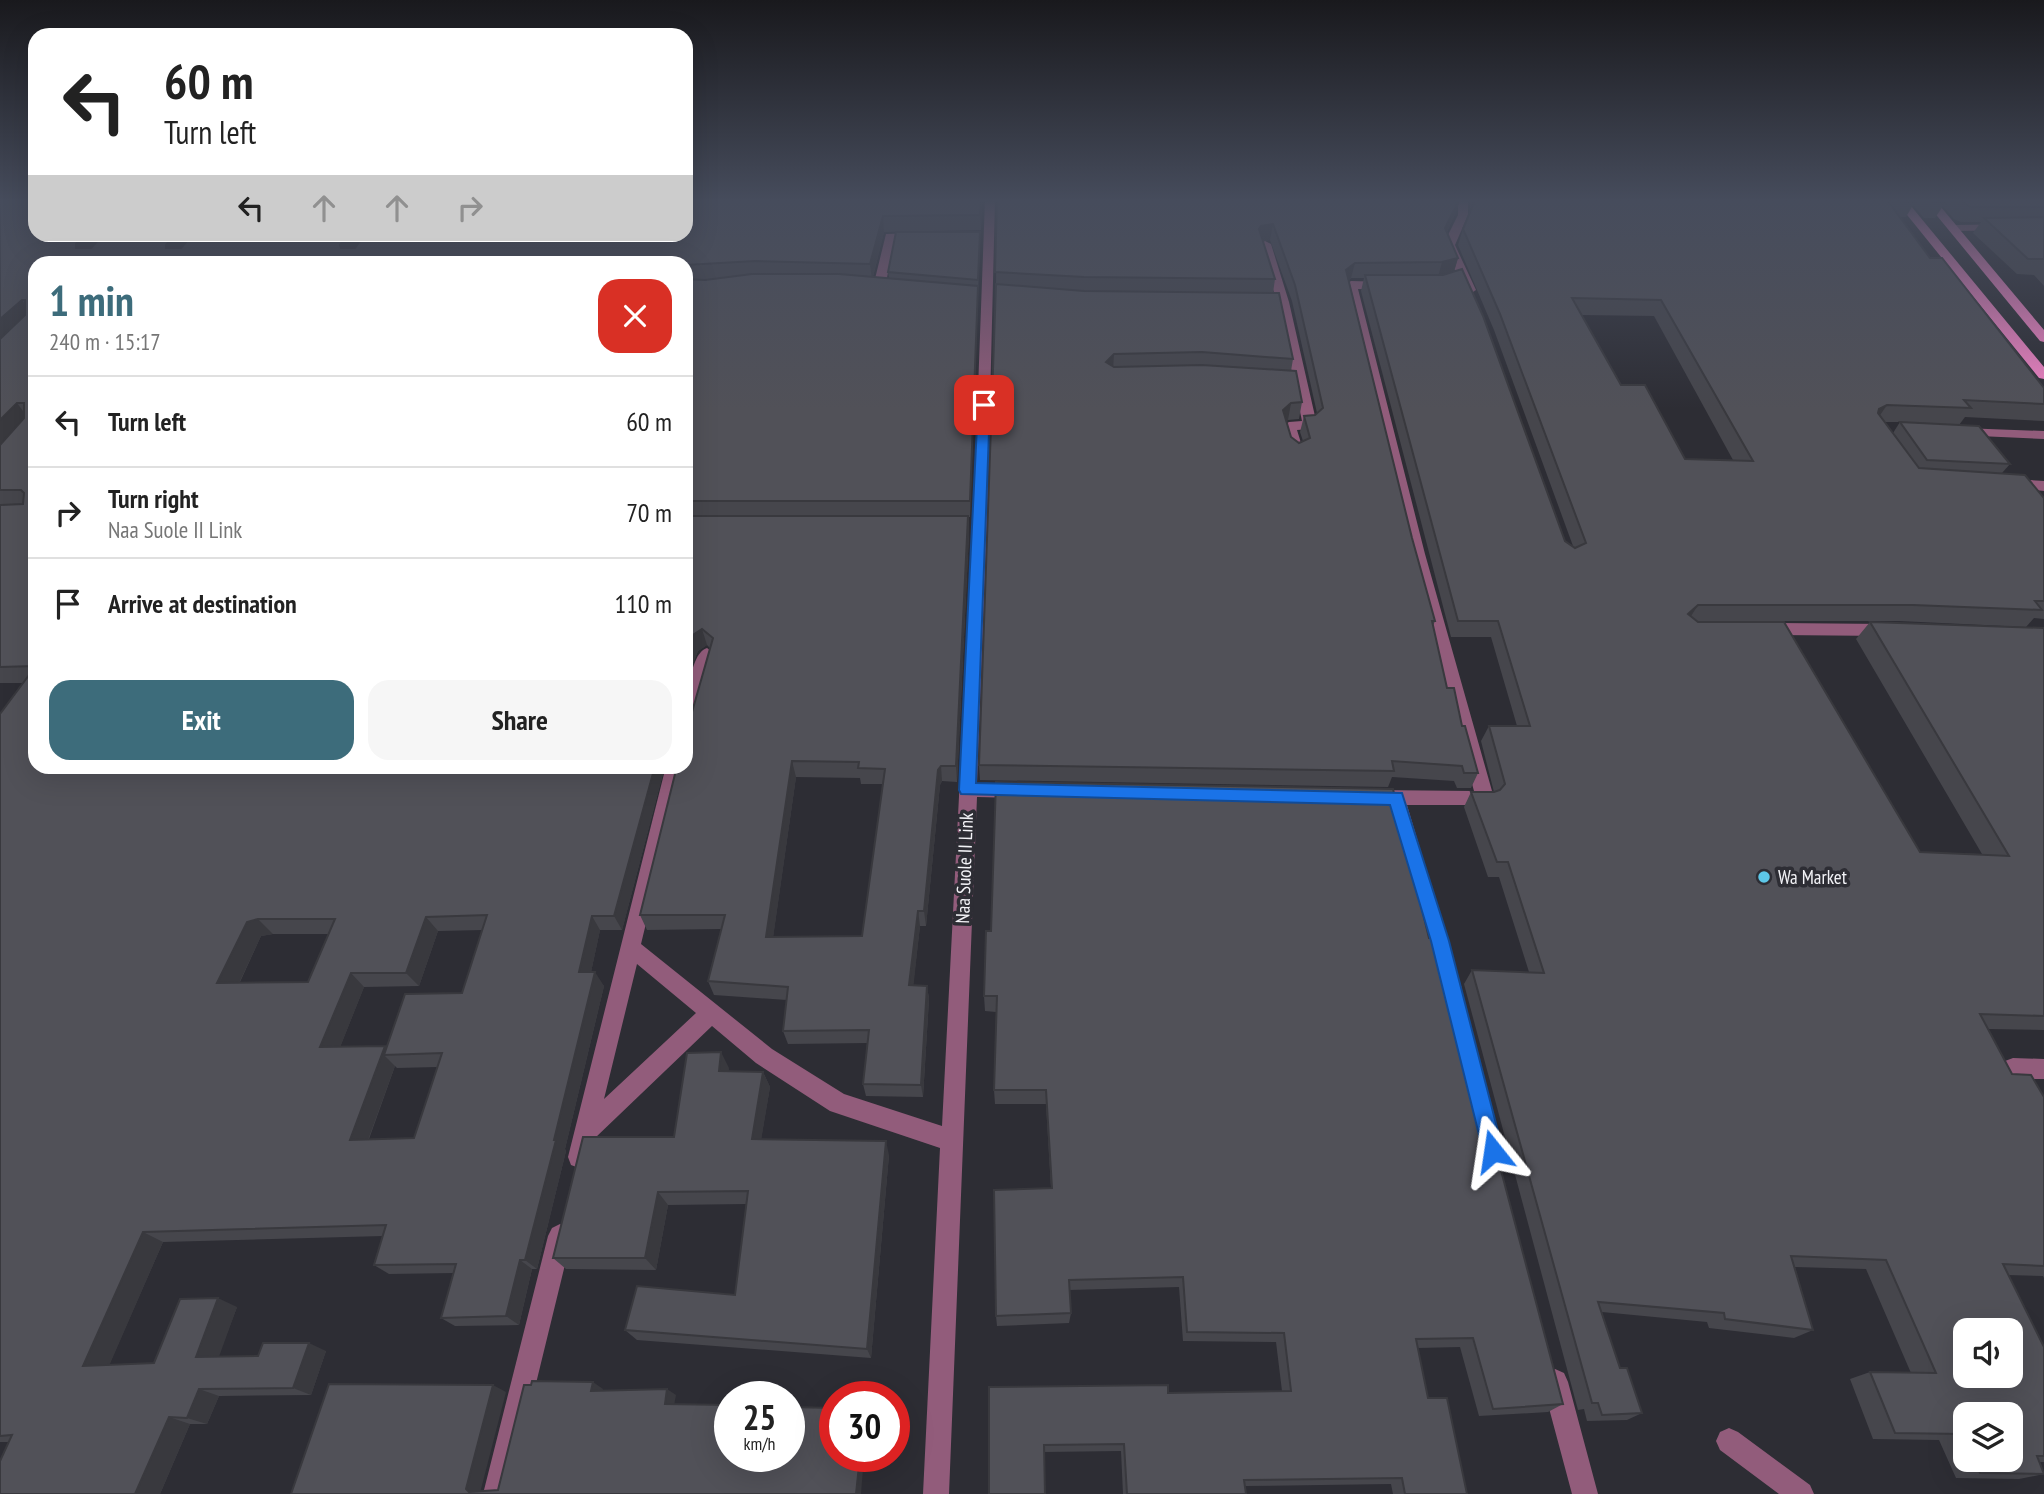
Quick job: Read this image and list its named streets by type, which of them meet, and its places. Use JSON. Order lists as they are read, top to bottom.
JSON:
{
  "streets": {
    "street": ["Naa Suole II Link"]
  },
  "places": ["Wa Market"],
  "page": {
    "turn": ["60 m", "Turn left"],
    "heading": ["1 min", "240 m · 15:17"],
    "list": [
      {
        "name": "Turn left",
        "value": "60 m"
      },
      {
        "name": "Turn right",
        "note": "Naa Suole II Link",
        "value": "70 m"
      },
      {
        "name": "Arrive at destination",
        "value": "110 m"
      }
    ],
    "buttons": ["Exit", "Share"],
    "speed": "25 km/h",
    "limit": "30"
  }
}
